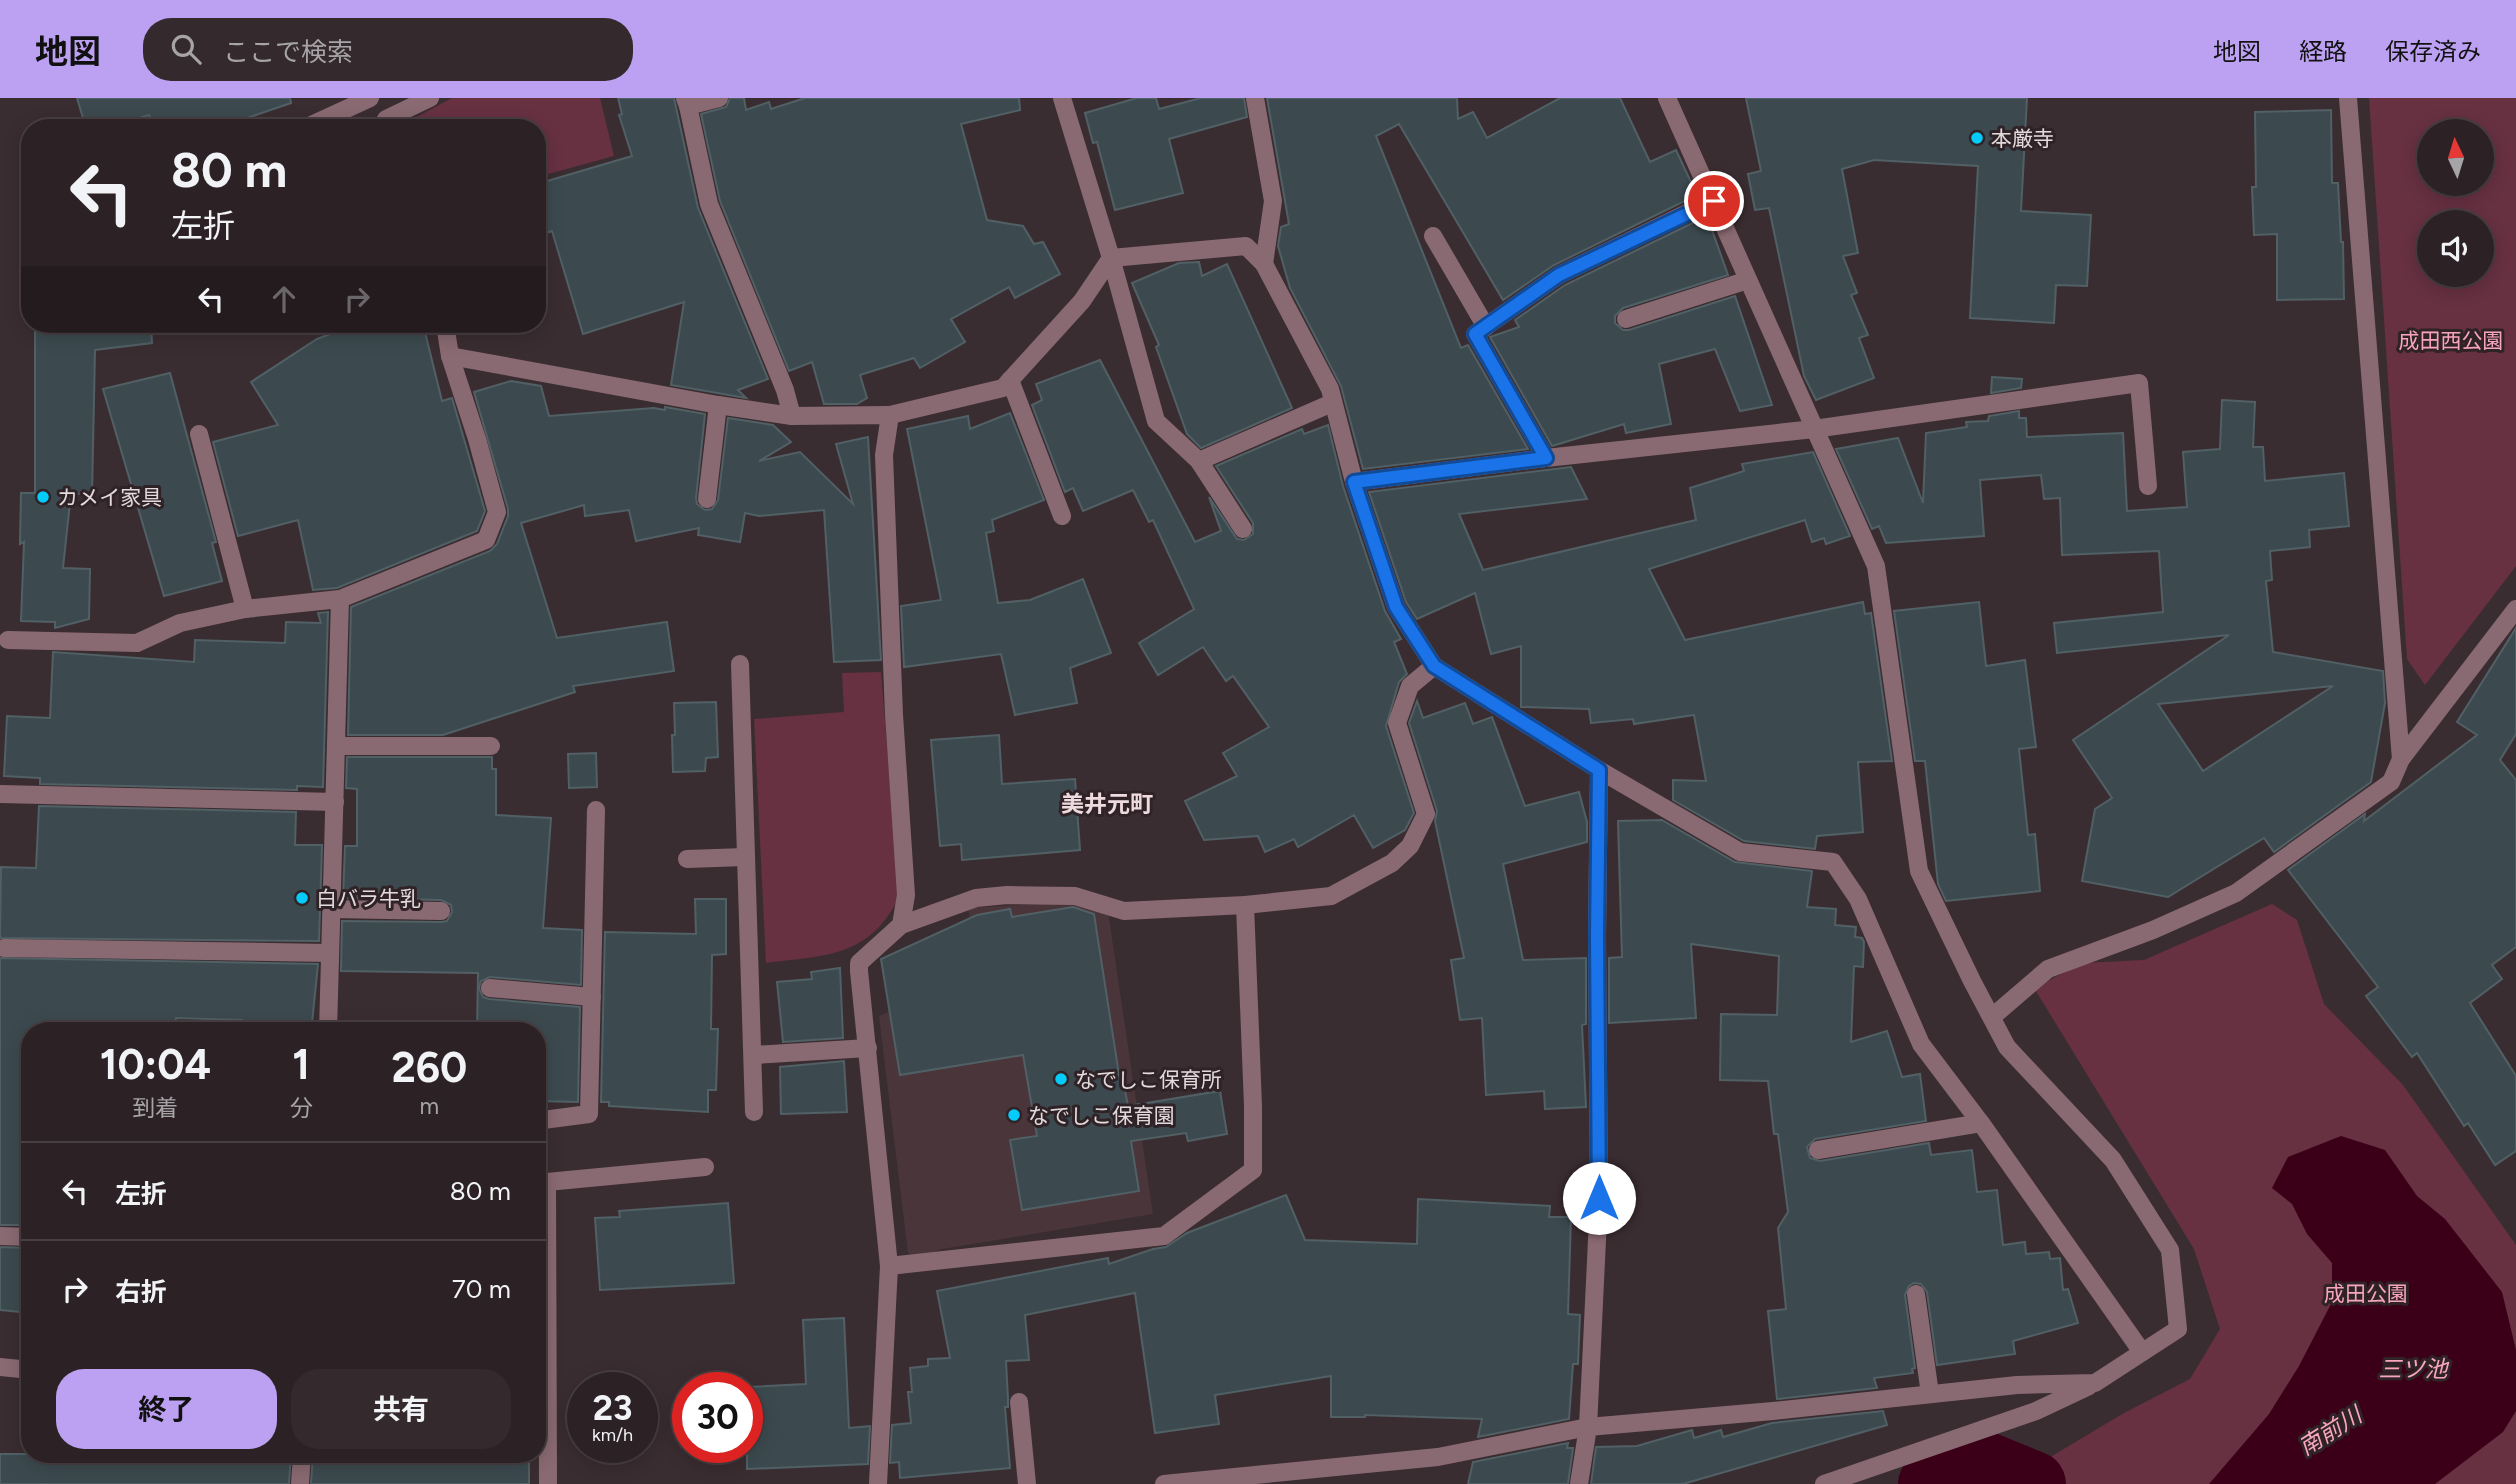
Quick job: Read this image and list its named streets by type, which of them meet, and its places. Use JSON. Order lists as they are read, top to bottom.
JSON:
{
  "districts": ["美井元町"],
  "water": ["三ツ池", "南前川"],
  "parks": ["成田西公園", "成田公園"],
  "places": [
    "本厳寺",
    "カメイ家具",
    "白バラ牛乳",
    "なでしこ保育所",
    "なでしこ保育園"
  ],
  "north": "top",
  "page": {
    "header": "地図",
    "search": "ここで検索",
    "nav": ["地図", "経路", "保存済み"],
    "turn": ["80 m", "左折"],
    "eta": [
      "10:04",
      "到着",
      "1",
      "分",
      "260",
      "m"
    ],
    "list": [
      {
        "name": "左折",
        "value": "80 m"
      },
      {
        "name": "右折",
        "value": "70 m"
      }
    ],
    "buttons": ["終了", "共有"],
    "speed": "23 km/h",
    "limit": "30"
  }
}
